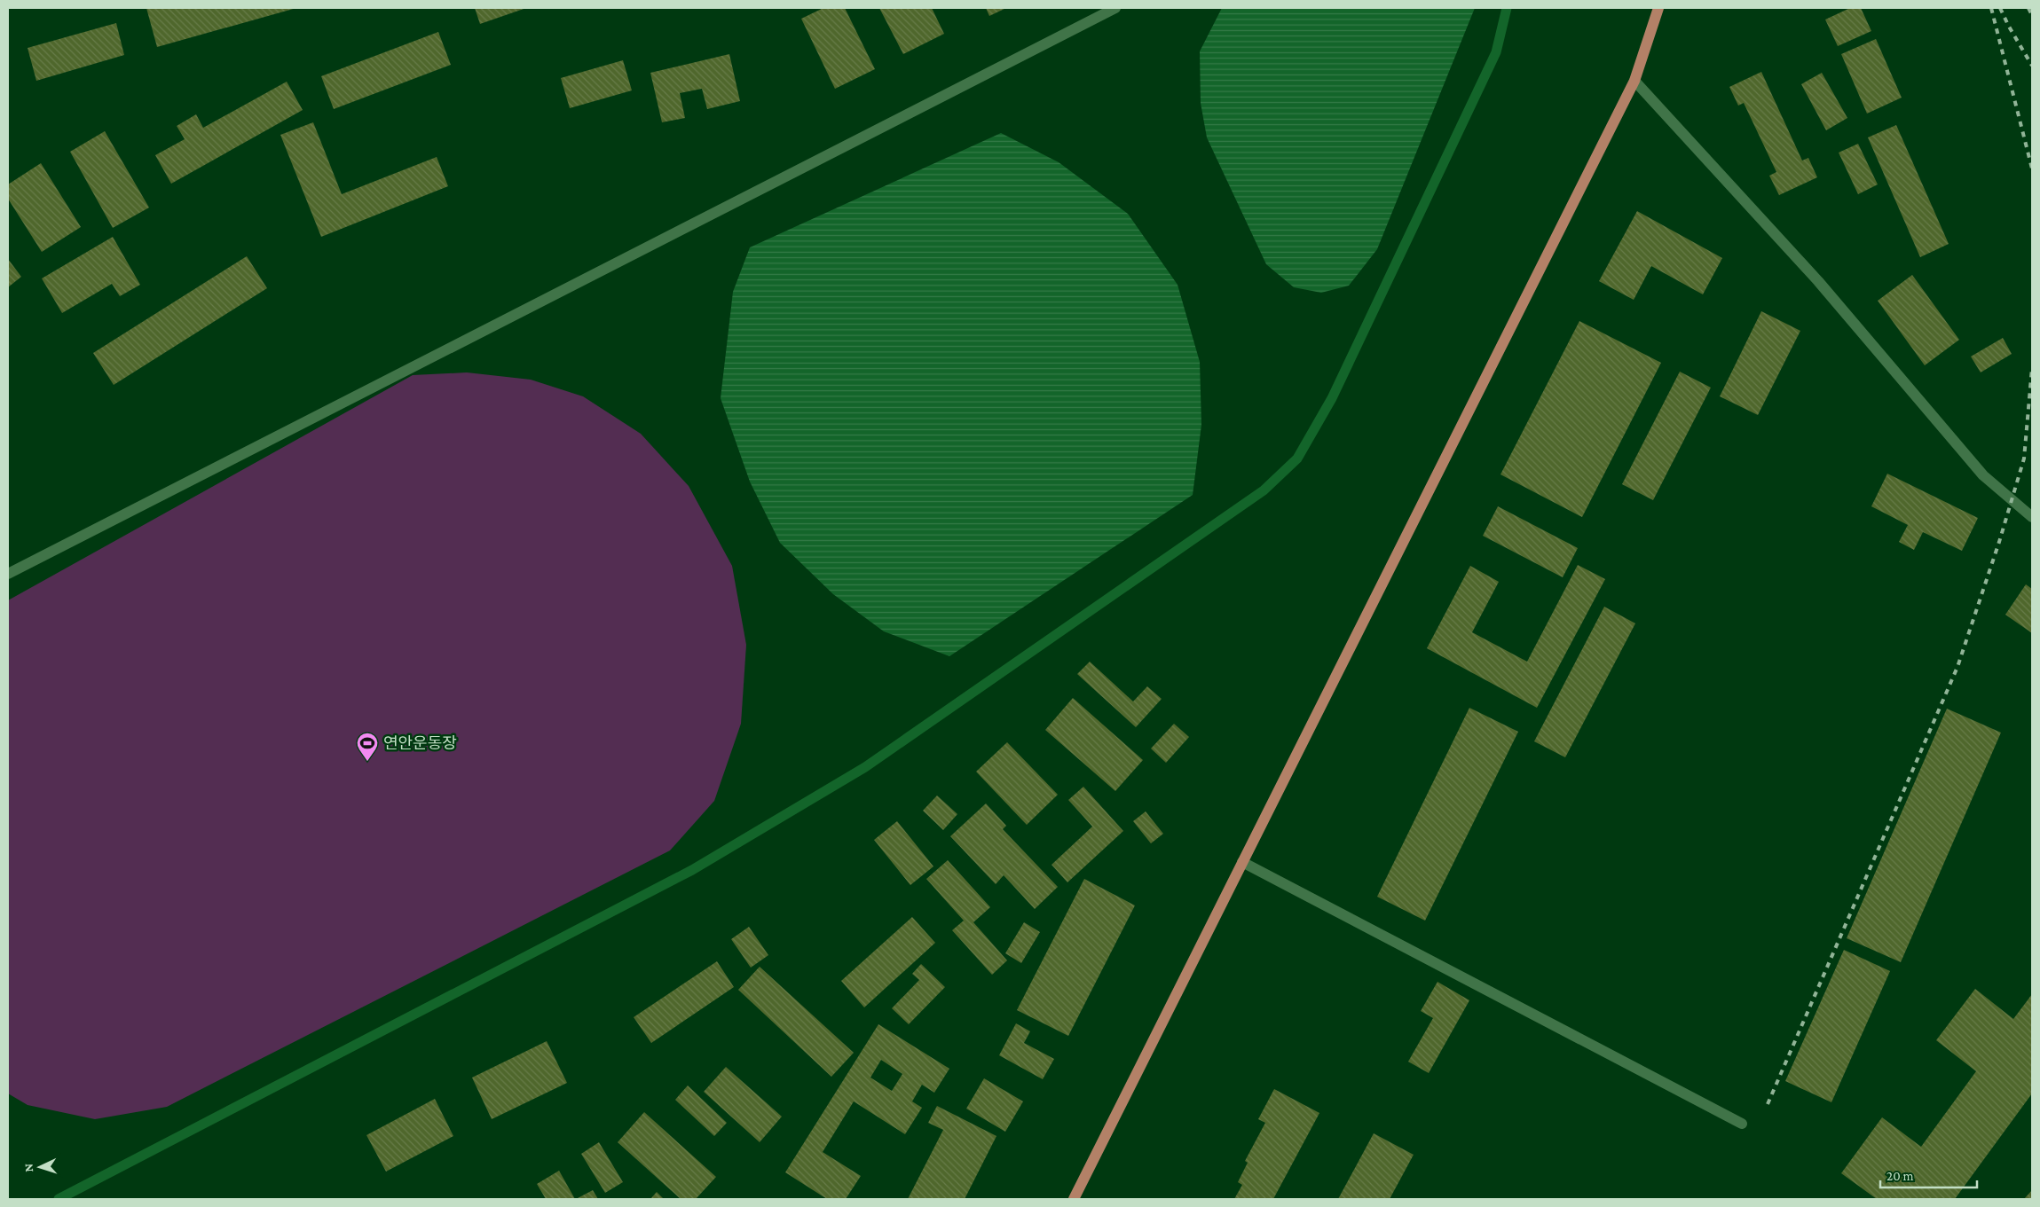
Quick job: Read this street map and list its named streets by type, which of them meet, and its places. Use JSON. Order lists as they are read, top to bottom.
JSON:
{
  "places": {
    "sports": ["연안운동장"]
  },
  "scale_bar": "20 m",
  "north": "left"
}
